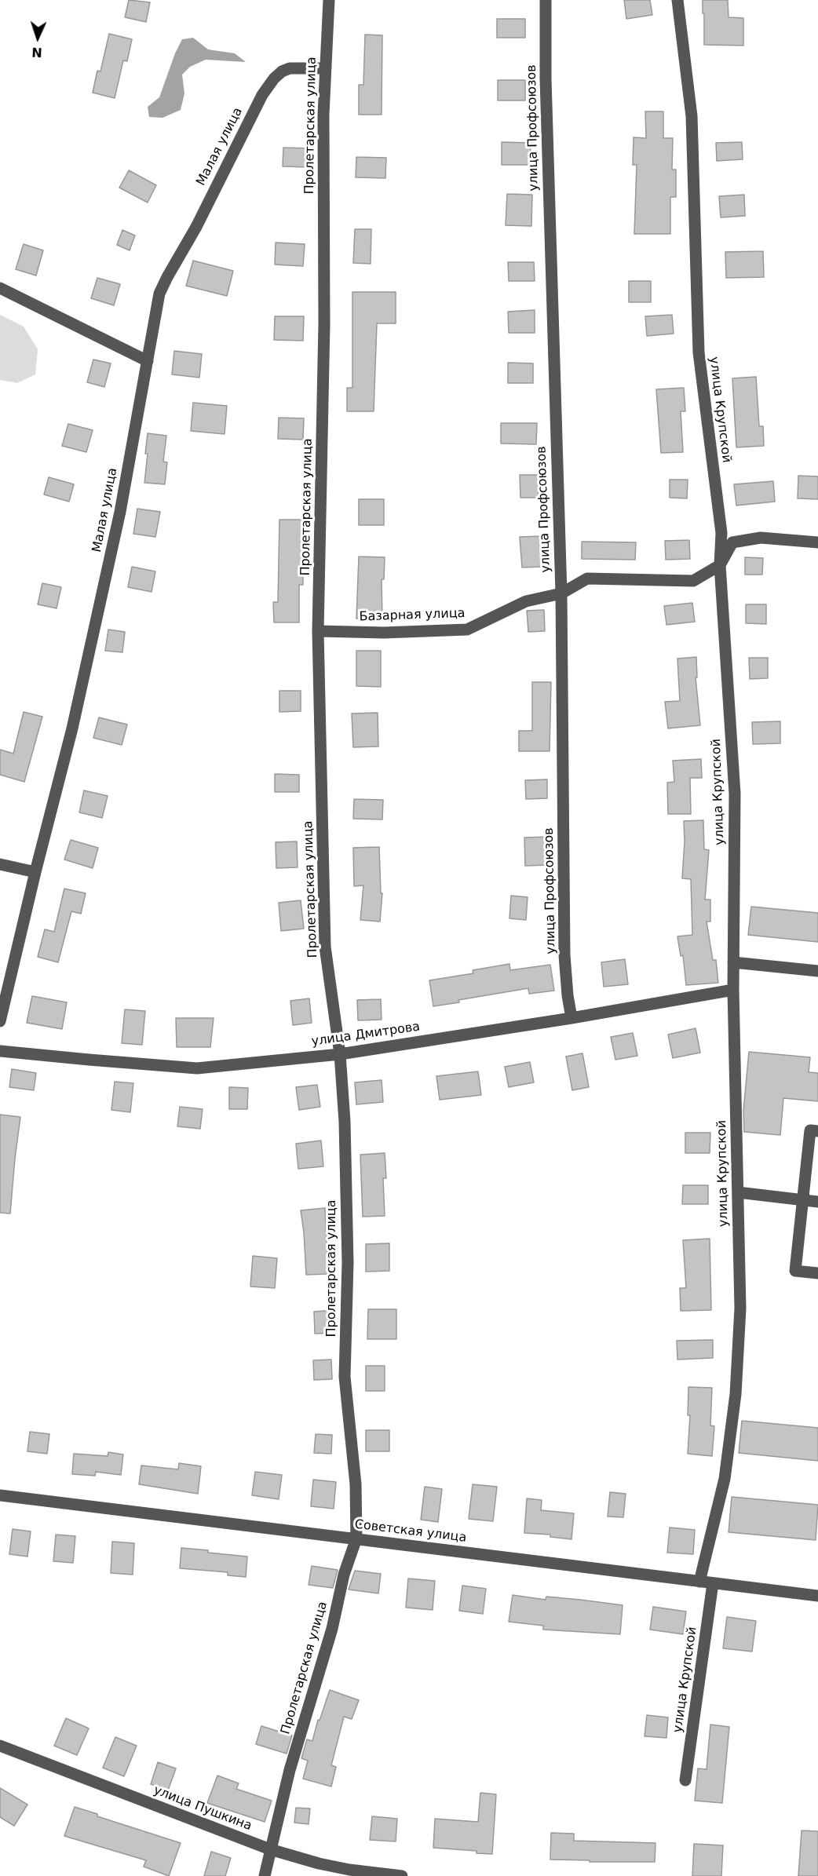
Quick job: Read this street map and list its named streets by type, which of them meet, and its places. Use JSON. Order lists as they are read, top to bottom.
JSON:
{
  "streets": {
    "street": [
      "Пролетарская улица",
      "улица Профсоюзов",
      "Малая улица",
      "улица Крупской",
      "Базарная улица",
      "улица Дмитрова",
      "Советская улица",
      "улица Пушкина"
    ]
  },
  "crossings": [
    ["Пролетарская улица", "Малая улица"],
    ["Пролетарская улица", "Базарная улица"],
    ["Пролетарская улица", "улица Дмитрова"],
    ["Пролетарская улица", "Советская улица"],
    ["Пролетарская улица", "улица Пушкина"],
    ["улица Профсоюзов", "Базарная улица"],
    ["улица Профсоюзов", "улица Дмитрова"],
    ["улица Крупской", "Базарная улица"],
    ["улица Крупской", "улица Дмитрова"],
    ["улица Крупской", "Советская улица"]
  ],
  "north": "bottom"
}
